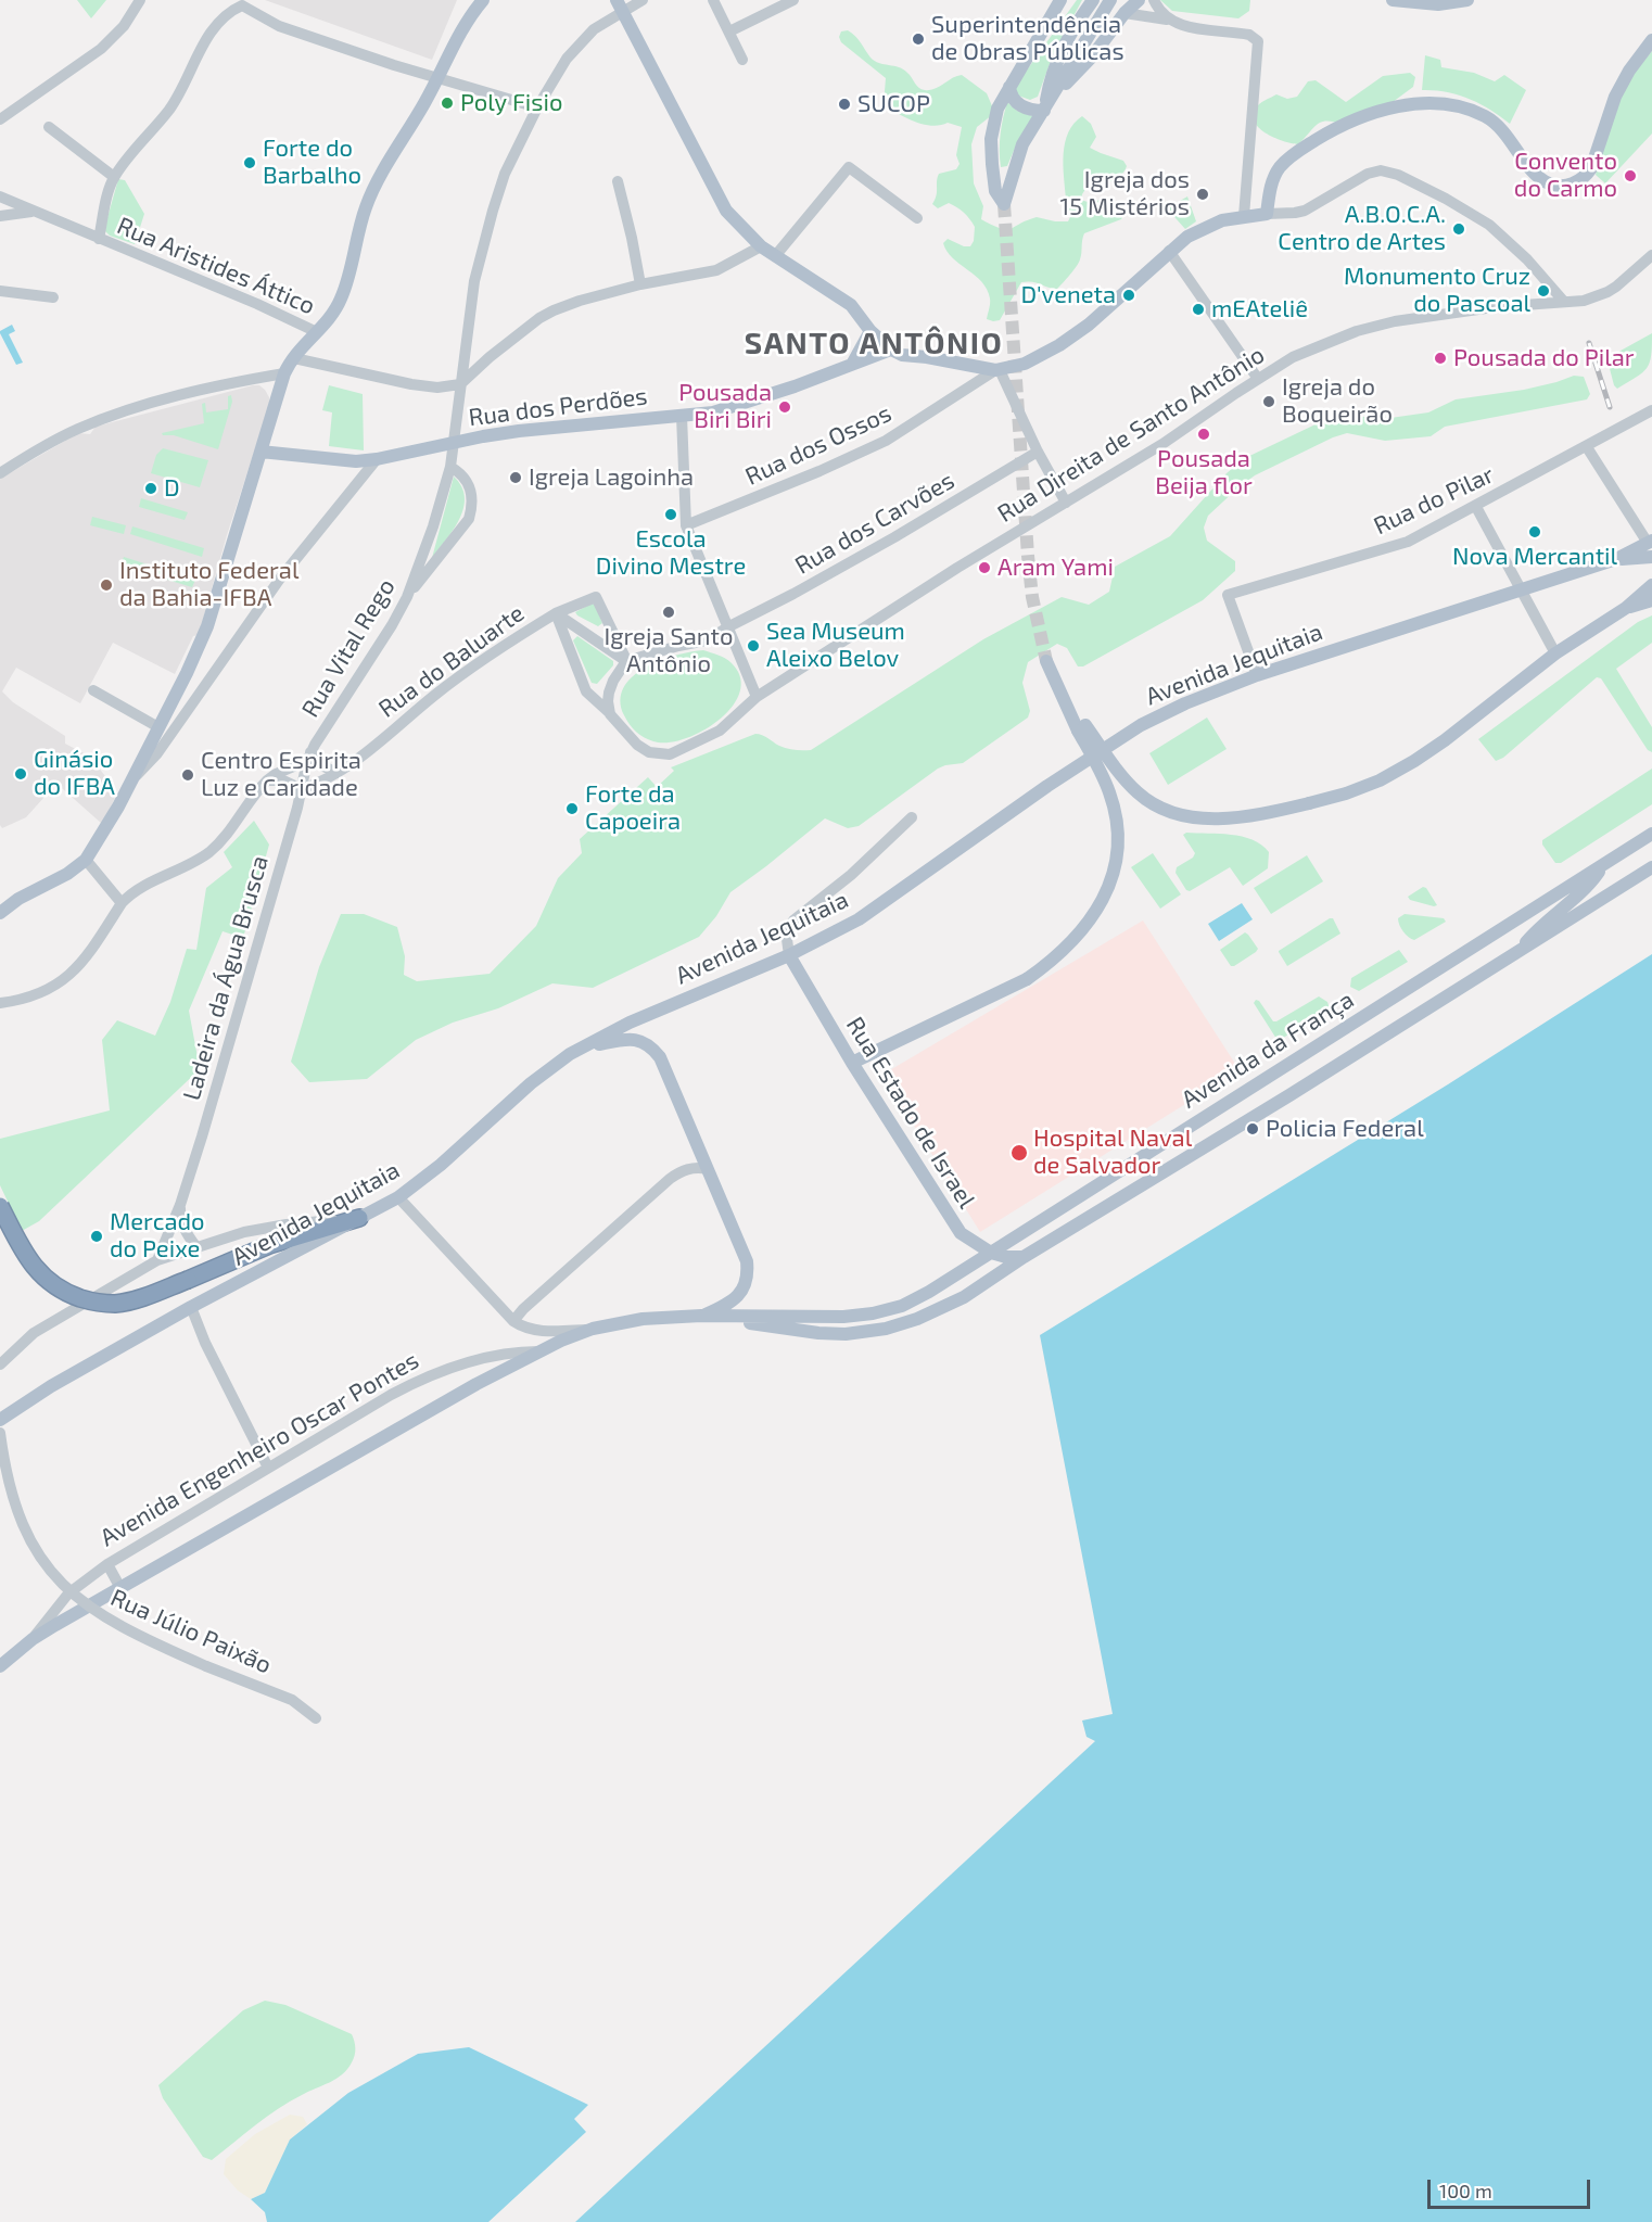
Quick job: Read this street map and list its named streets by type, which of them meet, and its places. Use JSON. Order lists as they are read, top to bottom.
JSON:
{
  "streets": {
    "main road": [
      "Rua dos Perdões",
      "Avenida Jequitaia",
      "Avenida da França",
      "Rua Estado de Israel",
      "Avenida Engenheiro Oscar Pontes"
    ],
    "street": [
      "Rua Aristides Áttico",
      "Rua Direita de Santo Antônio",
      "Rua dos Ossos",
      "Rua do Pilar",
      "Rua dos Carvões",
      "Rua Vital Rego",
      "Rua do Baluarte",
      "Ladeira da Água Brusca",
      "Rua Júlio Paixão"
    ]
  },
  "crossings": [
    ["Rua dos Perdões", "Rua Vital Rego"],
    ["Rua Direita de Santo Antônio", "Rua do Baluarte"],
    ["Rua do Pilar", "Avenida Jequitaia"],
    ["Rua dos Carvões", "Rua do Baluarte"],
    ["Rua Vital Rego", "Ladeira da Água Brusca"],
    ["Rua do Baluarte", "Ladeira da Água Brusca"],
    ["Avenida Jequitaia", "Rua Estado de Israel"],
    ["Avenida da França", "Rua Estado de Israel"],
    ["Avenida da França", "Avenida Engenheiro Oscar Pontes"]
  ],
  "districts": ["SANTO ANTÔNIO"],
  "places": [
    "Superintendência de Obras Públicas",
    "Poly Fisio",
    "SUCOP",
    "Forte do Barbalho",
    "Convento do Carmo",
    "Igreja dos 15 Mistérios",
    "A.B.O.C.A. Centro de Artes",
    "Monumento Cruz do Pascoal",
    "D'veneta",
    "mEAteliê",
    "Pousada do Pilar",
    "Igreja do Boqueirão",
    "Pousada Biri Biri",
    "Pousada Beija flor",
    "Igreja Lagoinha",
    "D",
    "Escola Divino Mestre",
    "Nova Mercantil",
    "Aram Yami",
    "Instituto Federal da Bahia-IFBA",
    "Igreja Santo Antônio",
    "Sea Museum Aleixo Belov",
    "Ginásio do IFBA",
    "Centro Espirita Luz e Caridade",
    "Forte da Capoeira",
    "Policia Federal",
    "Hospital Naval de Salvador",
    "Mercado do Peixe"
  ],
  "scale_bar": "100 m"
}
